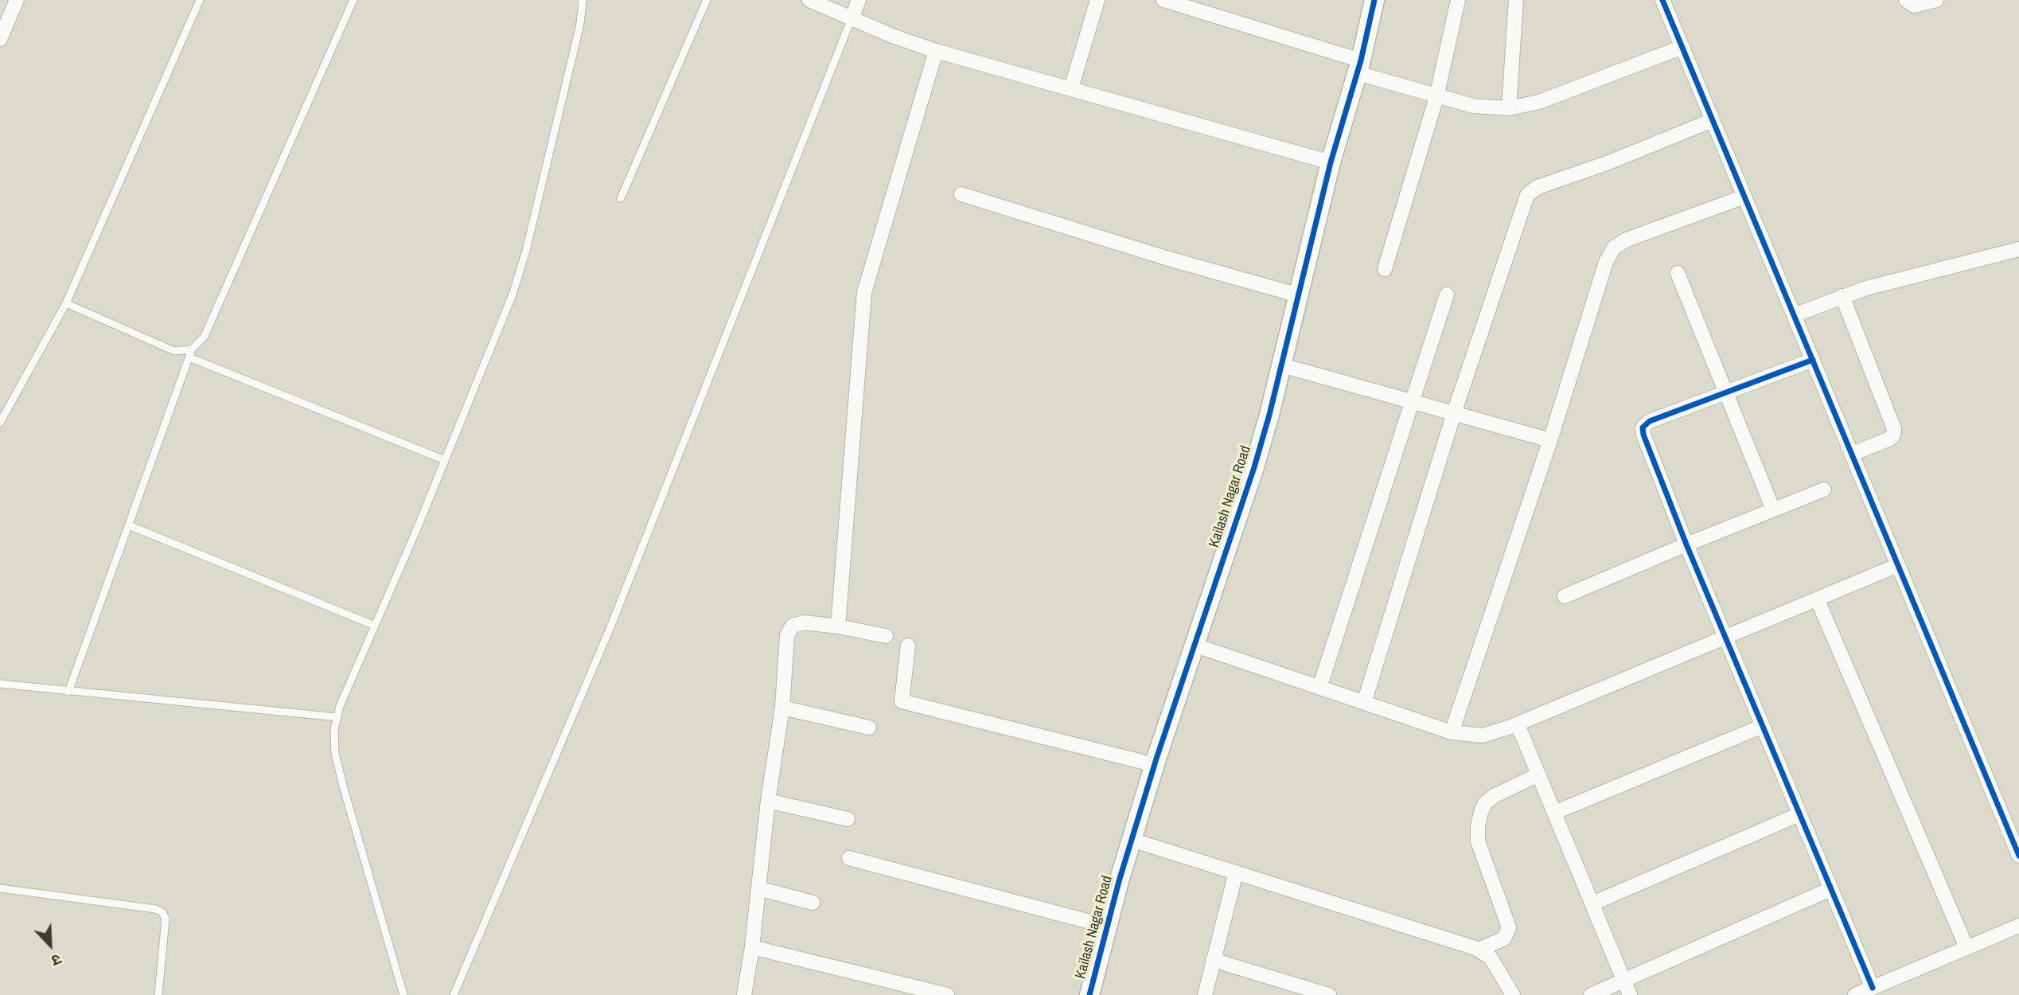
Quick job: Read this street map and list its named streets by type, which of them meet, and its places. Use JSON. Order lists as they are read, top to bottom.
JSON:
{
  "streets": {
    "street": ["Kailash Nagar Road"]
  },
  "north": "bottom right"
}
